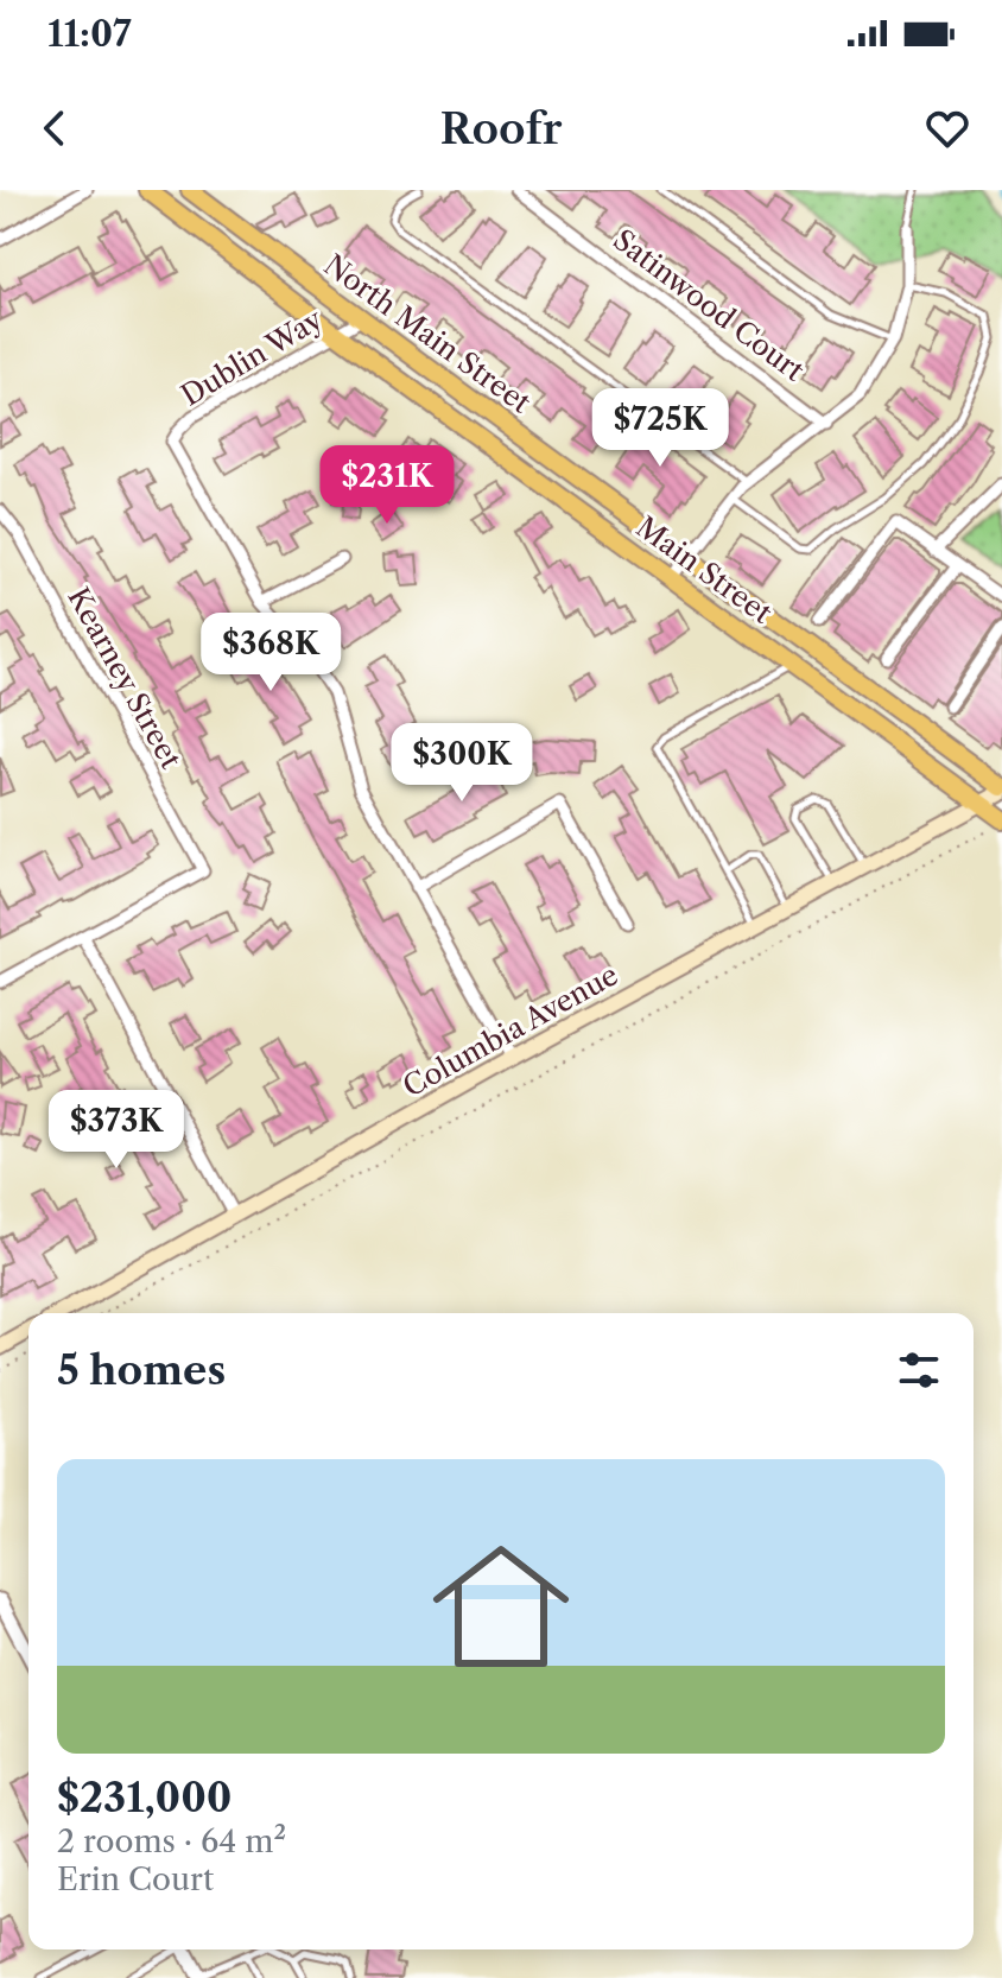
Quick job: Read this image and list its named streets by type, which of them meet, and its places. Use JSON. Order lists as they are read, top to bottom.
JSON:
{
  "streets": {
    "main road": ["North Main Street", "Main Street", "Columbia Avenue"],
    "street": ["Satinwood Court", "Dublin Way", "Kearney Street"]
  },
  "crossings": [
    ["North Main Street", "Dublin Way"],
    ["North Main Street", "Columbia Avenue"],
    ["Dublin Way", "Main Street"],
    ["Main Street", "Columbia Avenue"]
  ],
  "page": {
    "status": "11:07",
    "header": "Roofr",
    "price": [
      "$725K",
      "$231K",
      "$368K",
      "$300K",
      "$373K"
    ],
    "heading": "5 homes",
    "list": [
      {
        "name": "$231,000",
        "note": "2 rooms · 64 m² · Erin Court"
      }
    ]
  }
}
